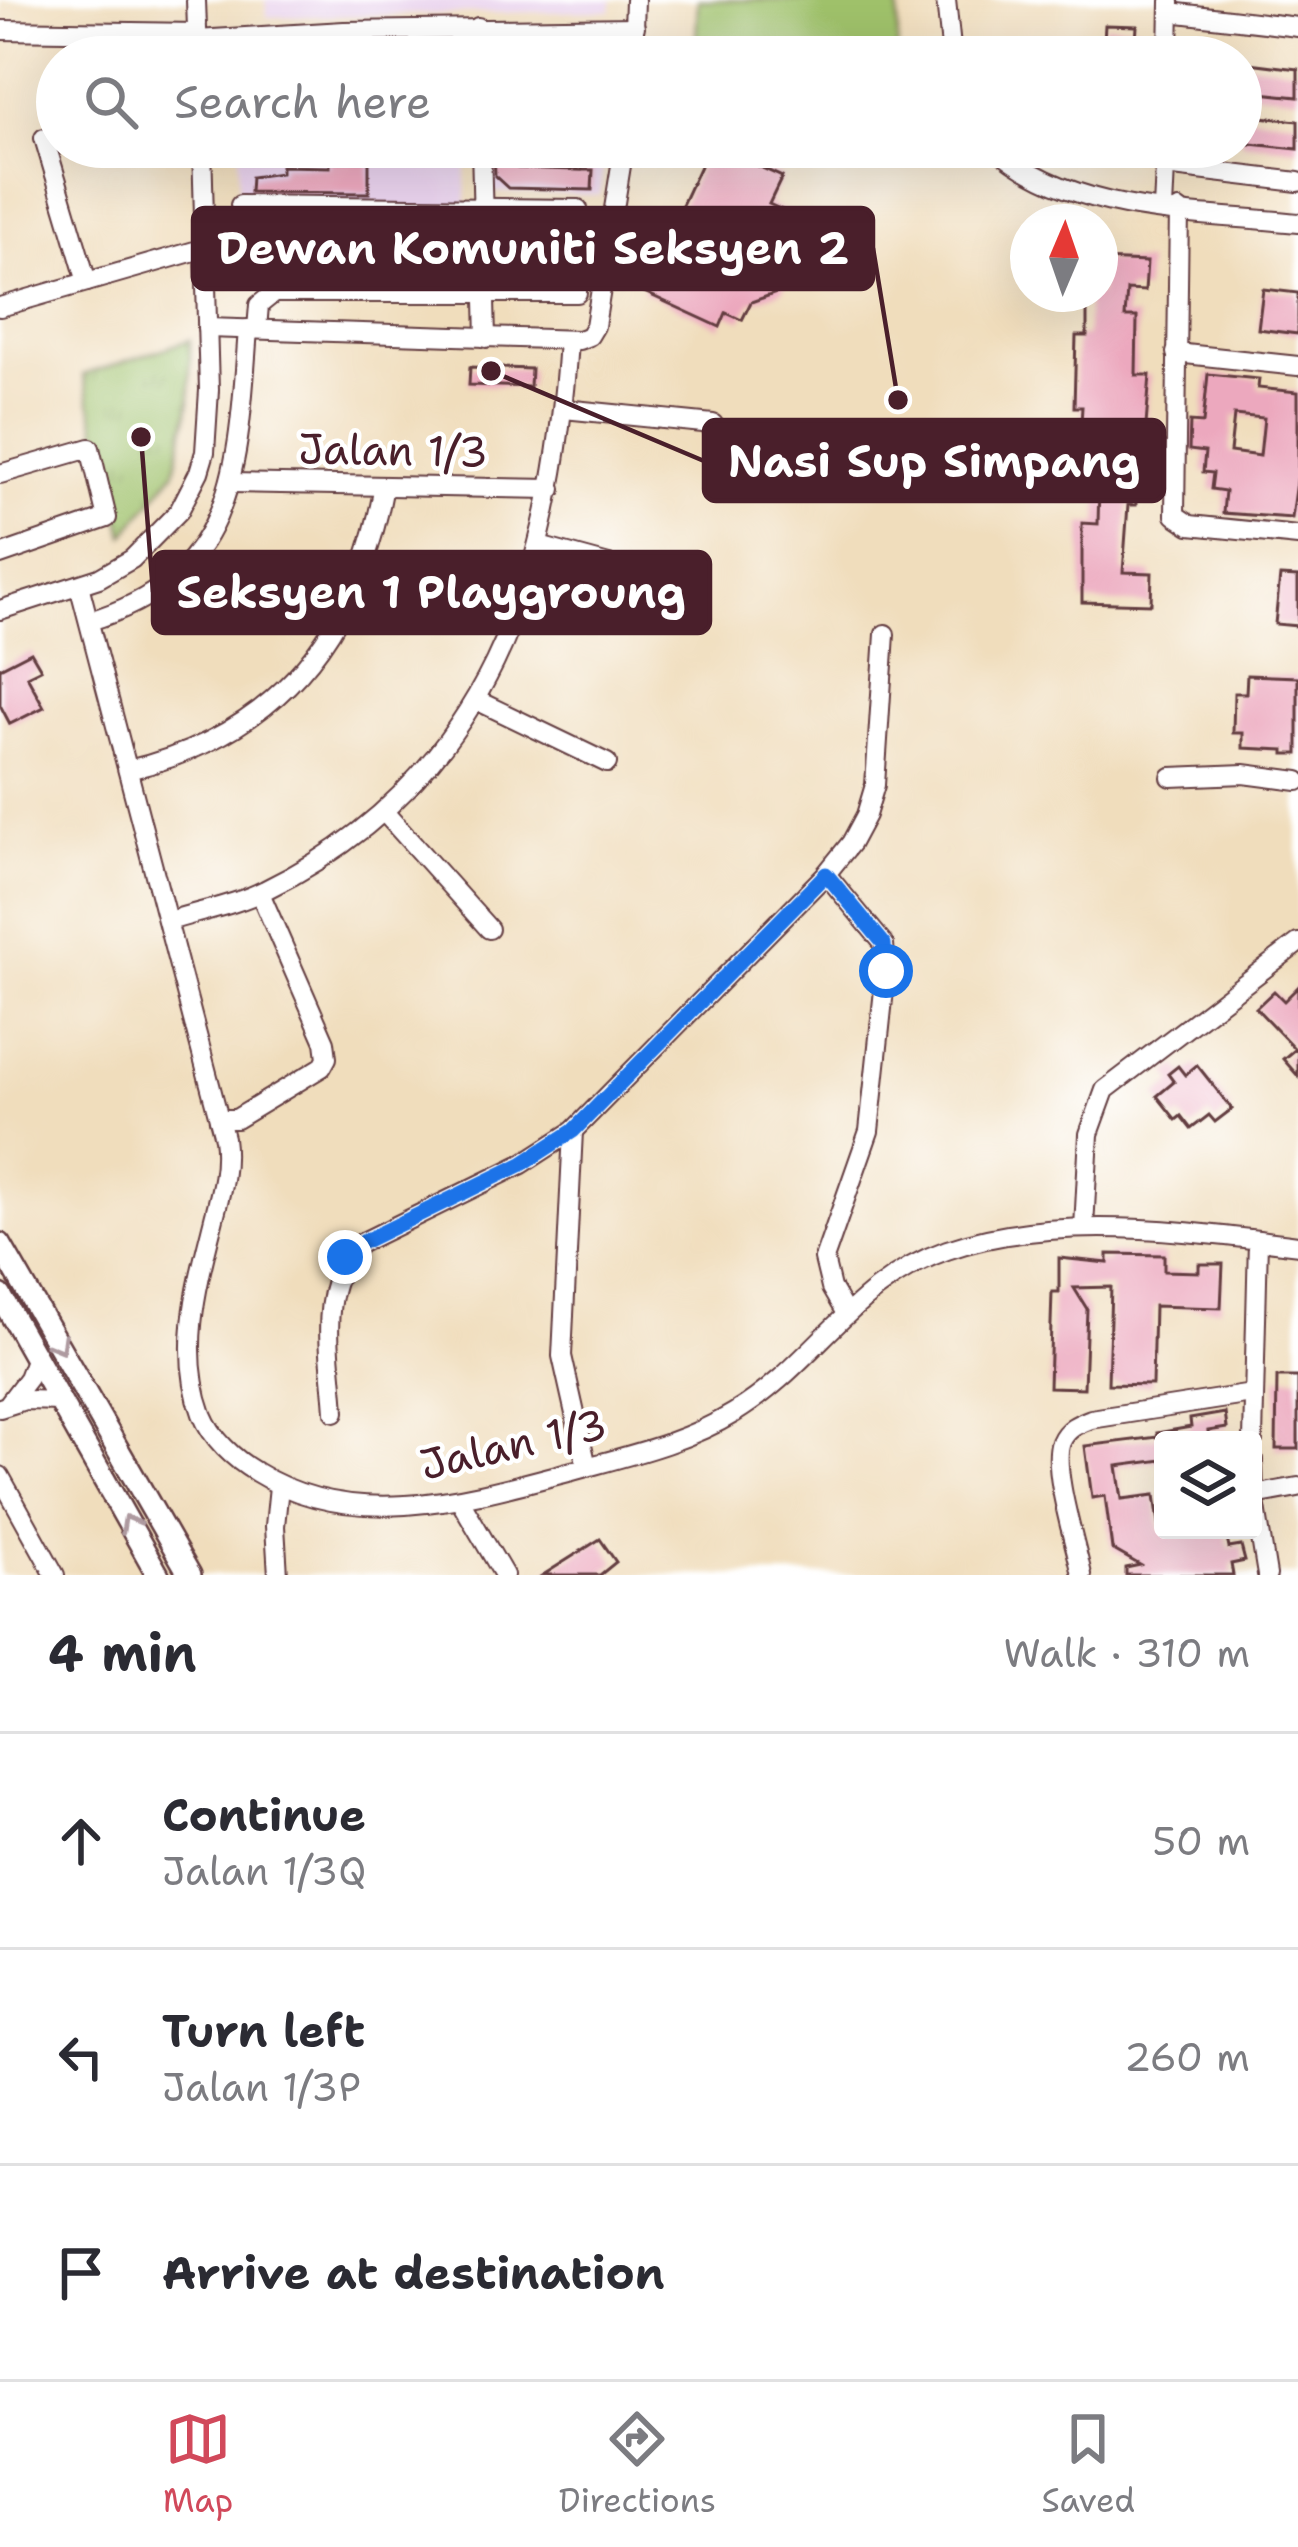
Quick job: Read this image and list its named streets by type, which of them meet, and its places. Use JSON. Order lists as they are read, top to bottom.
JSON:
{
  "streets": {
    "street": ["Jalan 1/3"]
  },
  "places": ["Nasi Sup Simpang", "Dewan Komuniti Seksyen 2", "Seksyen 1 Playgroung"],
  "north": "top",
  "page": {
    "search": "Search here",
    "heading": ["4 min", "Walk · 310 m"],
    "list": [
      ["Continue", "Jalan 1/3Q", "50 m"],
      ["Turn left", "Jalan 1/3P", "260 m"],
      "Arrive at destination"
    ],
    "nav": ["Map", "Directions", "Saved"]
  }
}
